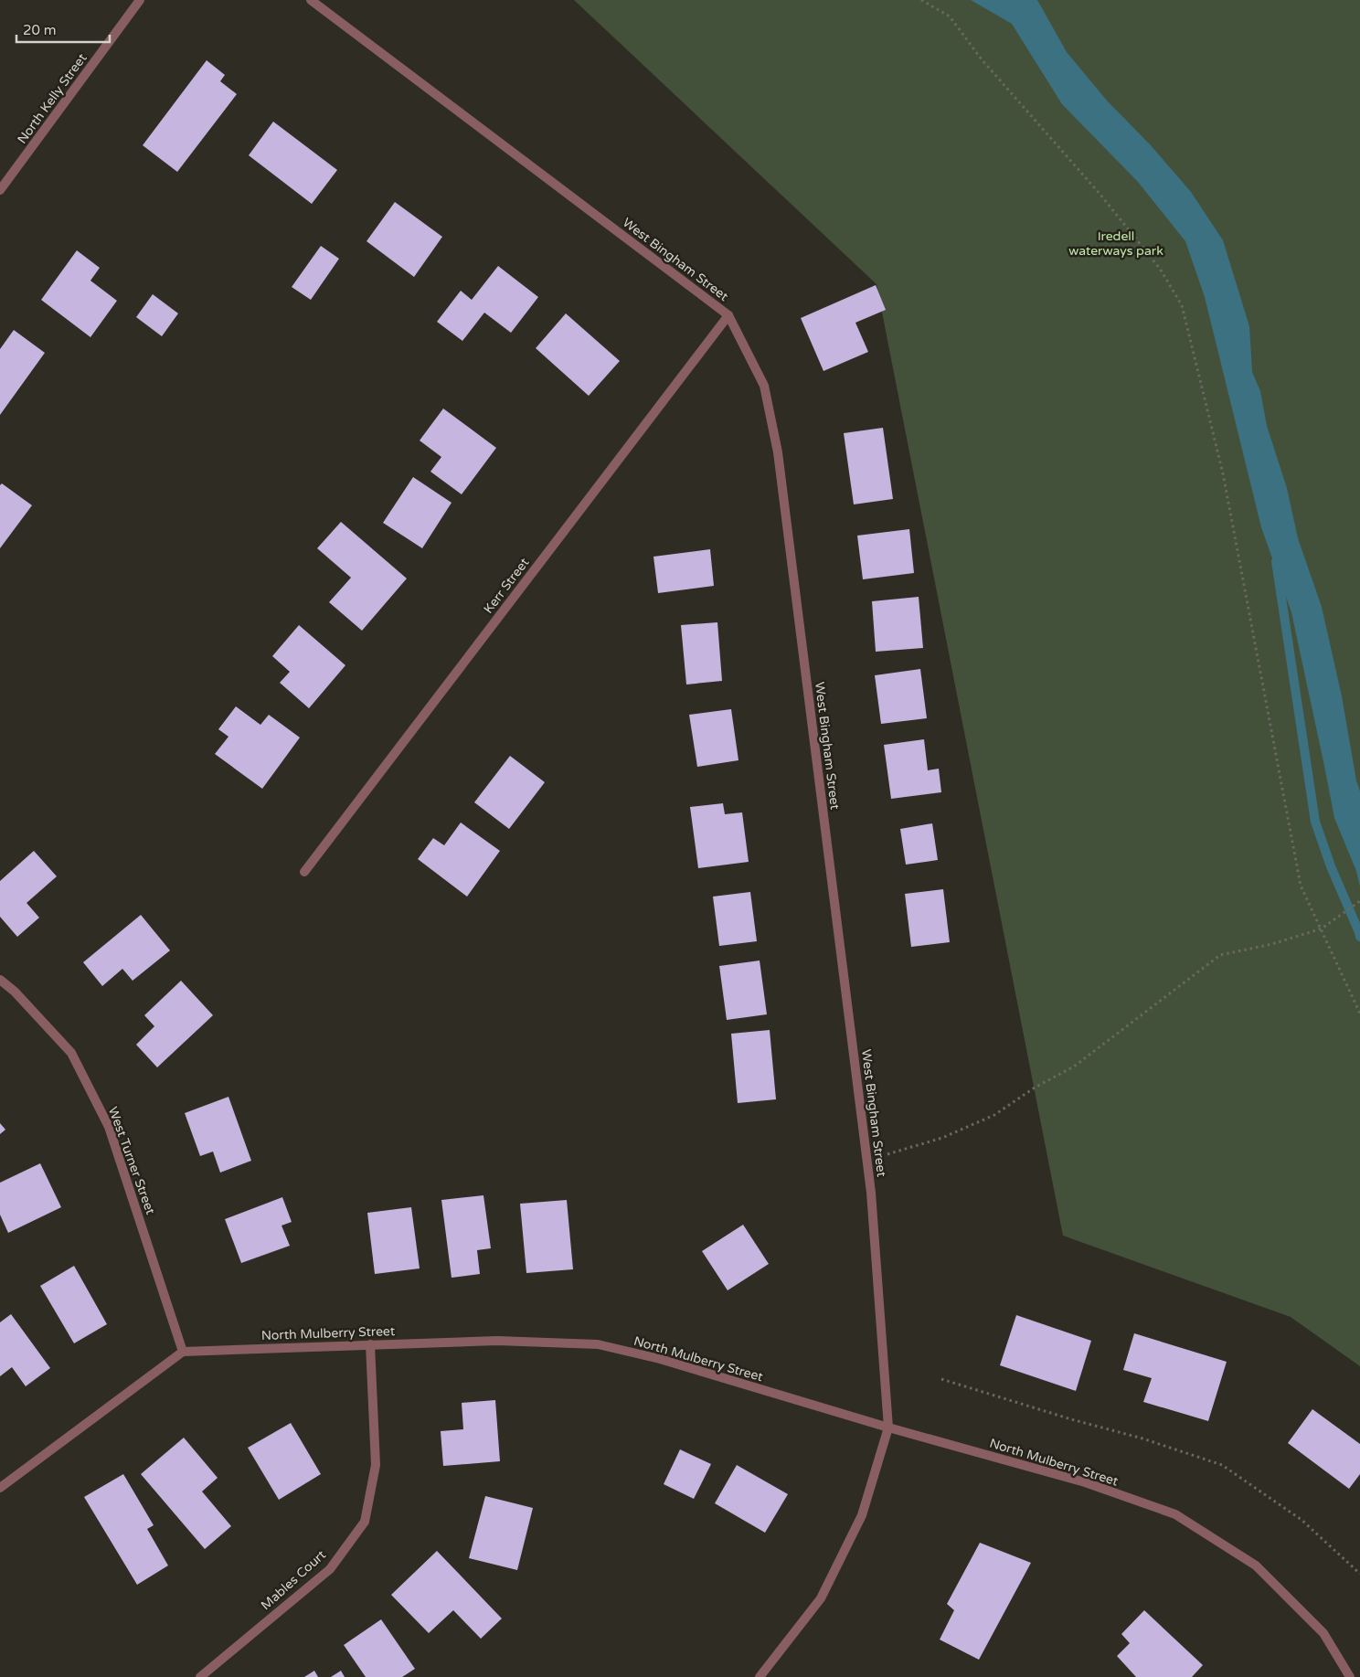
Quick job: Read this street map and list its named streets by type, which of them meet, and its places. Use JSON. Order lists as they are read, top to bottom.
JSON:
{
  "streets": {
    "street": [
      "North Kelly Street",
      "West Bingham Street",
      "Kerr Street",
      "West Turner Street",
      "North Mulberry Street",
      "Mables Court"
    ]
  },
  "crossings": [
    ["West Bingham Street", "Kerr Street"],
    ["West Bingham Street", "North Mulberry Street"],
    ["West Turner Street", "North Mulberry Street"],
    ["North Mulberry Street", "Mables Court"]
  ],
  "parks": ["Iredell waterways park"],
  "scale_bar": "20 m"
}
